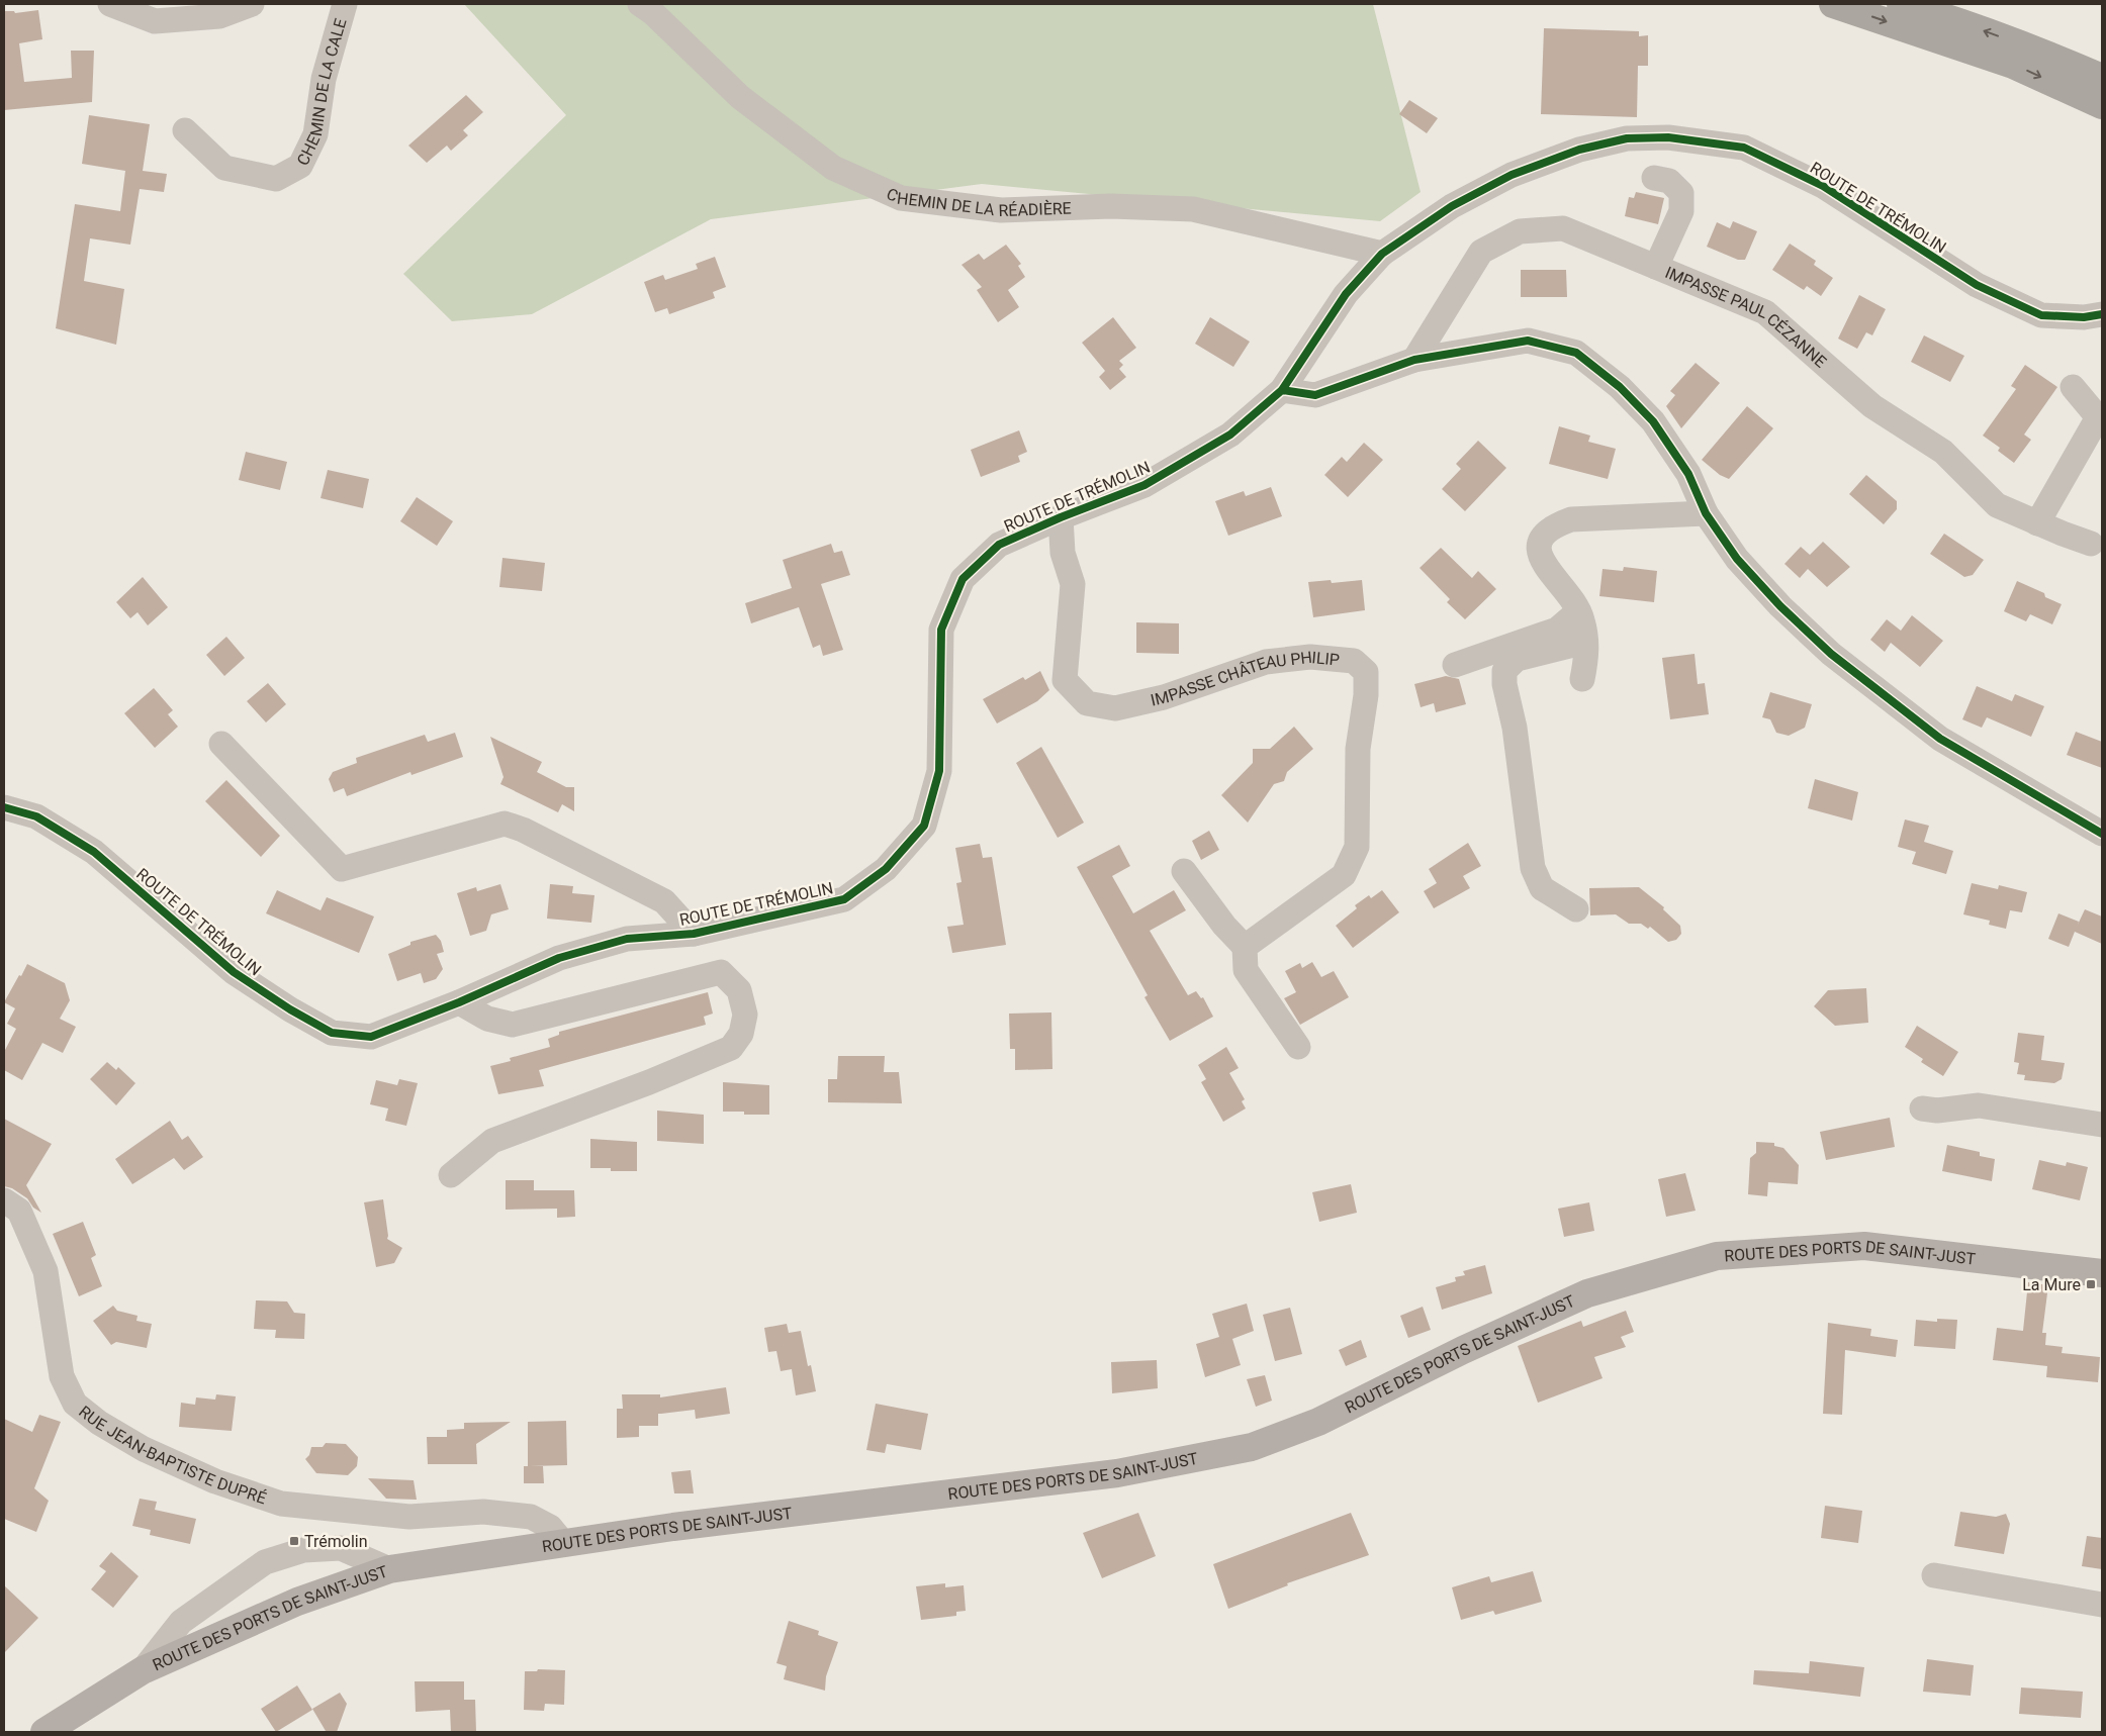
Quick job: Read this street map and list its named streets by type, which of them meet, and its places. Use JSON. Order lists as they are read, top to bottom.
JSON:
{
  "streets": {
    "main road": ["ROUTE DES PORTS DE SAINT-JUST"],
    "street": [
      "CHEMIN DE LA CALE",
      "CHEMIN DE LA RÉADIÈRE",
      "ROUTE DE TRÉMOLIN",
      "IMPASSE PAUL CÉZANNE",
      "IMPASSE CHÂTEAU PHILIP",
      "RUE JEAN-BAPTISTE DUPRÉ"
    ]
  },
  "crossings": [
    ["CHEMIN DE LA RÉADIÈRE", "ROUTE DE TRÉMOLIN"],
    ["ROUTE DE TRÉMOLIN", "IMPASSE CHÂTEAU PHILIP"],
    ["ROUTE DES PORTS DE SAINT-JUST", "RUE JEAN-BAPTISTE DUPRÉ"]
  ],
  "places": {
    "transit": ["La Mure", "Trémolin"]
  }
}
